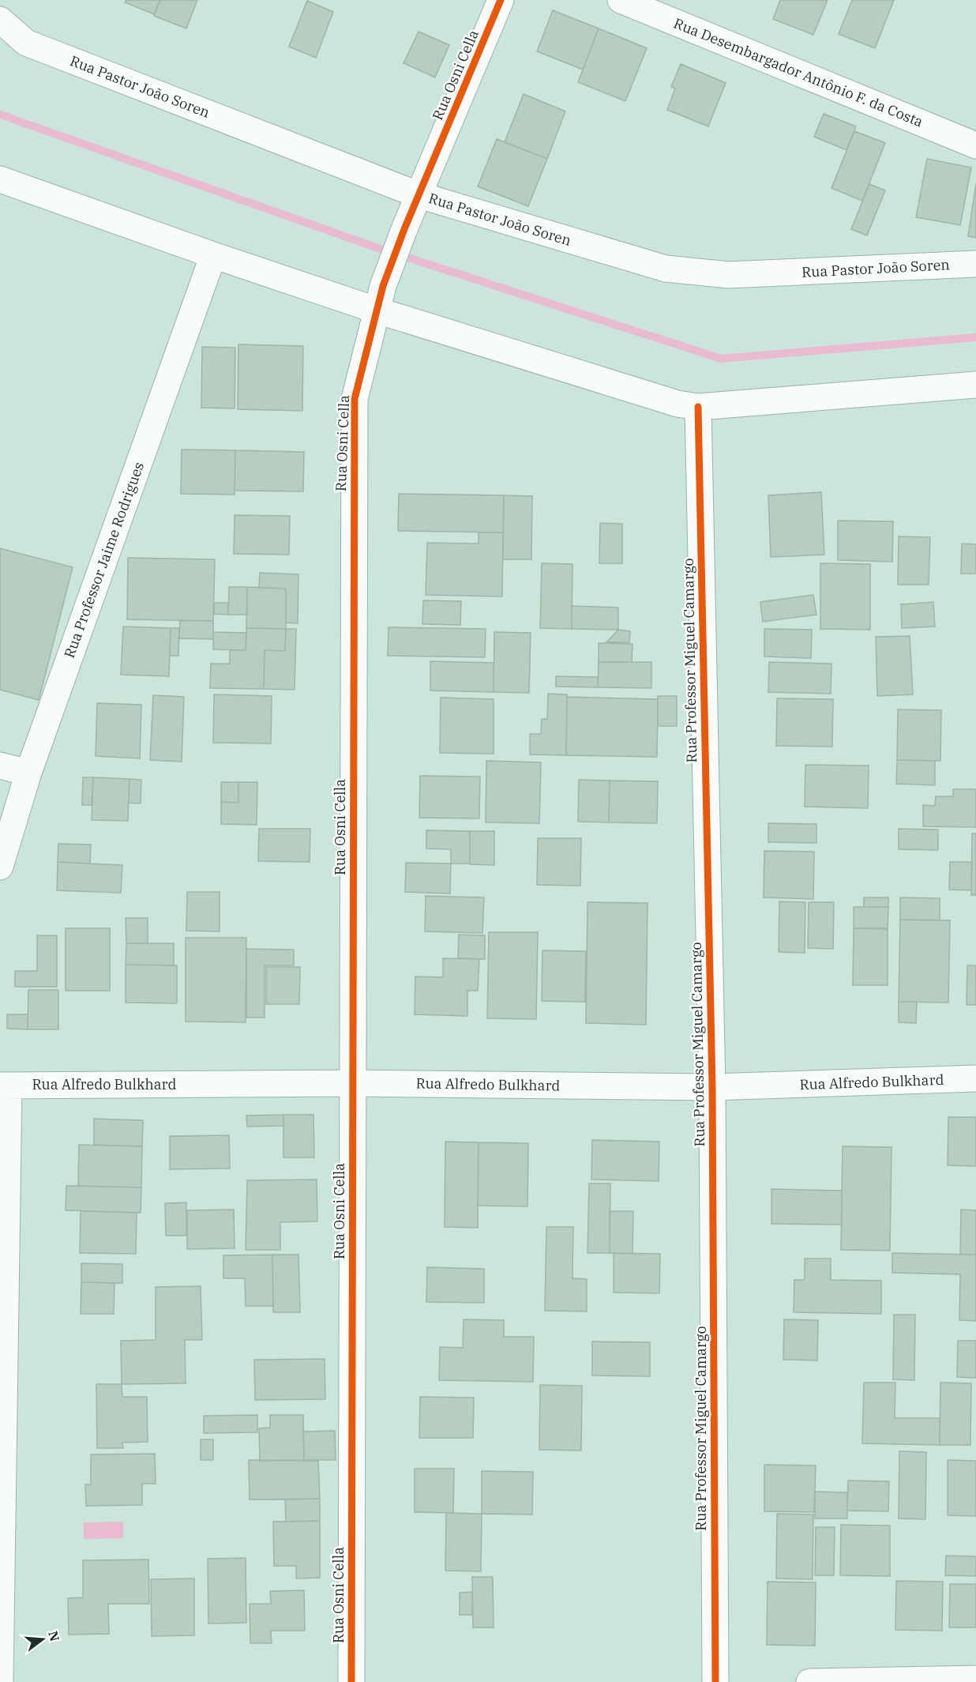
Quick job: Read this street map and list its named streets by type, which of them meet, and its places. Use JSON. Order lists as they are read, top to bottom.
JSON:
{
  "streets": {
    "street": [
      "Rua Desembargador Antônio F. da Costa",
      "Rua Osni Cella",
      "Rua Pastor João Soren",
      "Rua Professor Jaime Rodrigues",
      "Rua Professor Miguel Camargo",
      "Rua Alfredo Bulkhard"
    ]
  },
  "crossings": [
    ["Rua Osni Cella", "Rua Pastor João Soren"],
    ["Rua Osni Cella", "Rua Alfredo Bulkhard"],
    ["Rua Professor Miguel Camargo", "Rua Alfredo Bulkhard"]
  ],
  "north": "right"
}
